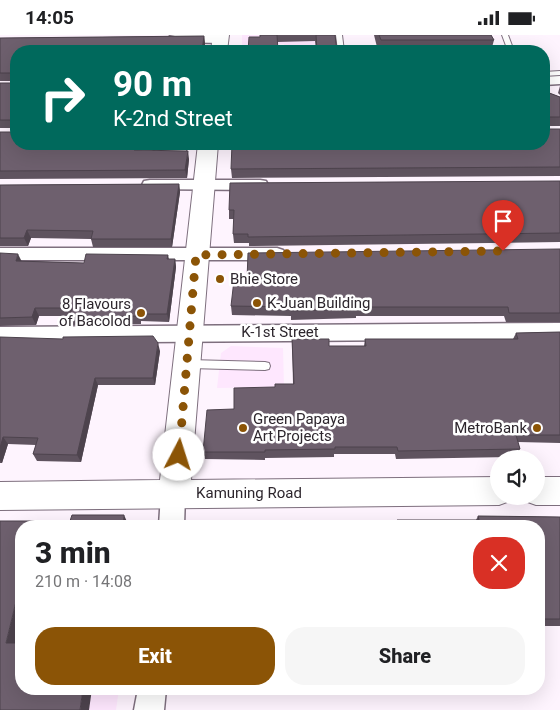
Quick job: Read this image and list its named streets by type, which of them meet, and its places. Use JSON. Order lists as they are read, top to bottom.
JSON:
{
  "streets": {
    "street": ["K-1st Street", "Kamuning Road"]
  },
  "places": [
    "Bhie Store",
    "K-Juan Building",
    "8 Flavours of Bacolod",
    "Green Papaya Art Projects",
    "MetroBank"
  ],
  "page": {
    "status": "14:05",
    "turn": ["90 m", "K-2nd Street"],
    "heading": ["3 min", "210 m · 14:08"],
    "buttons": ["Exit", "Share"]
  }
}
